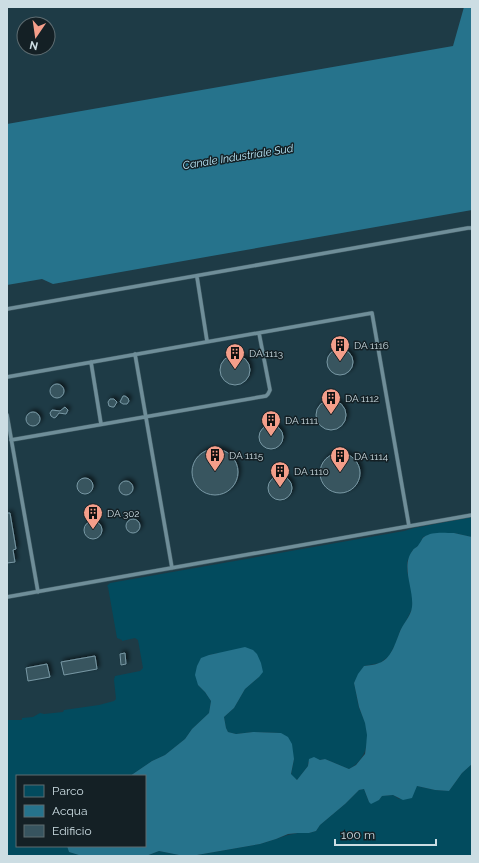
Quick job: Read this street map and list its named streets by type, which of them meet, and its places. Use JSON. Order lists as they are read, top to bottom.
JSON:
{
  "water": ["Canale Industriale Sud"],
  "places": {
    "building": [
      "DA 1116",
      "DA 1113",
      "DA 1112",
      "DA 1111",
      "DA 1115",
      "DA 1114",
      "DA 1110",
      "DA 302"
    ]
  },
  "legend": ["Parco", "Acqua", "Edificio"],
  "scale_bar": "100 m",
  "north": "bottom"
}
